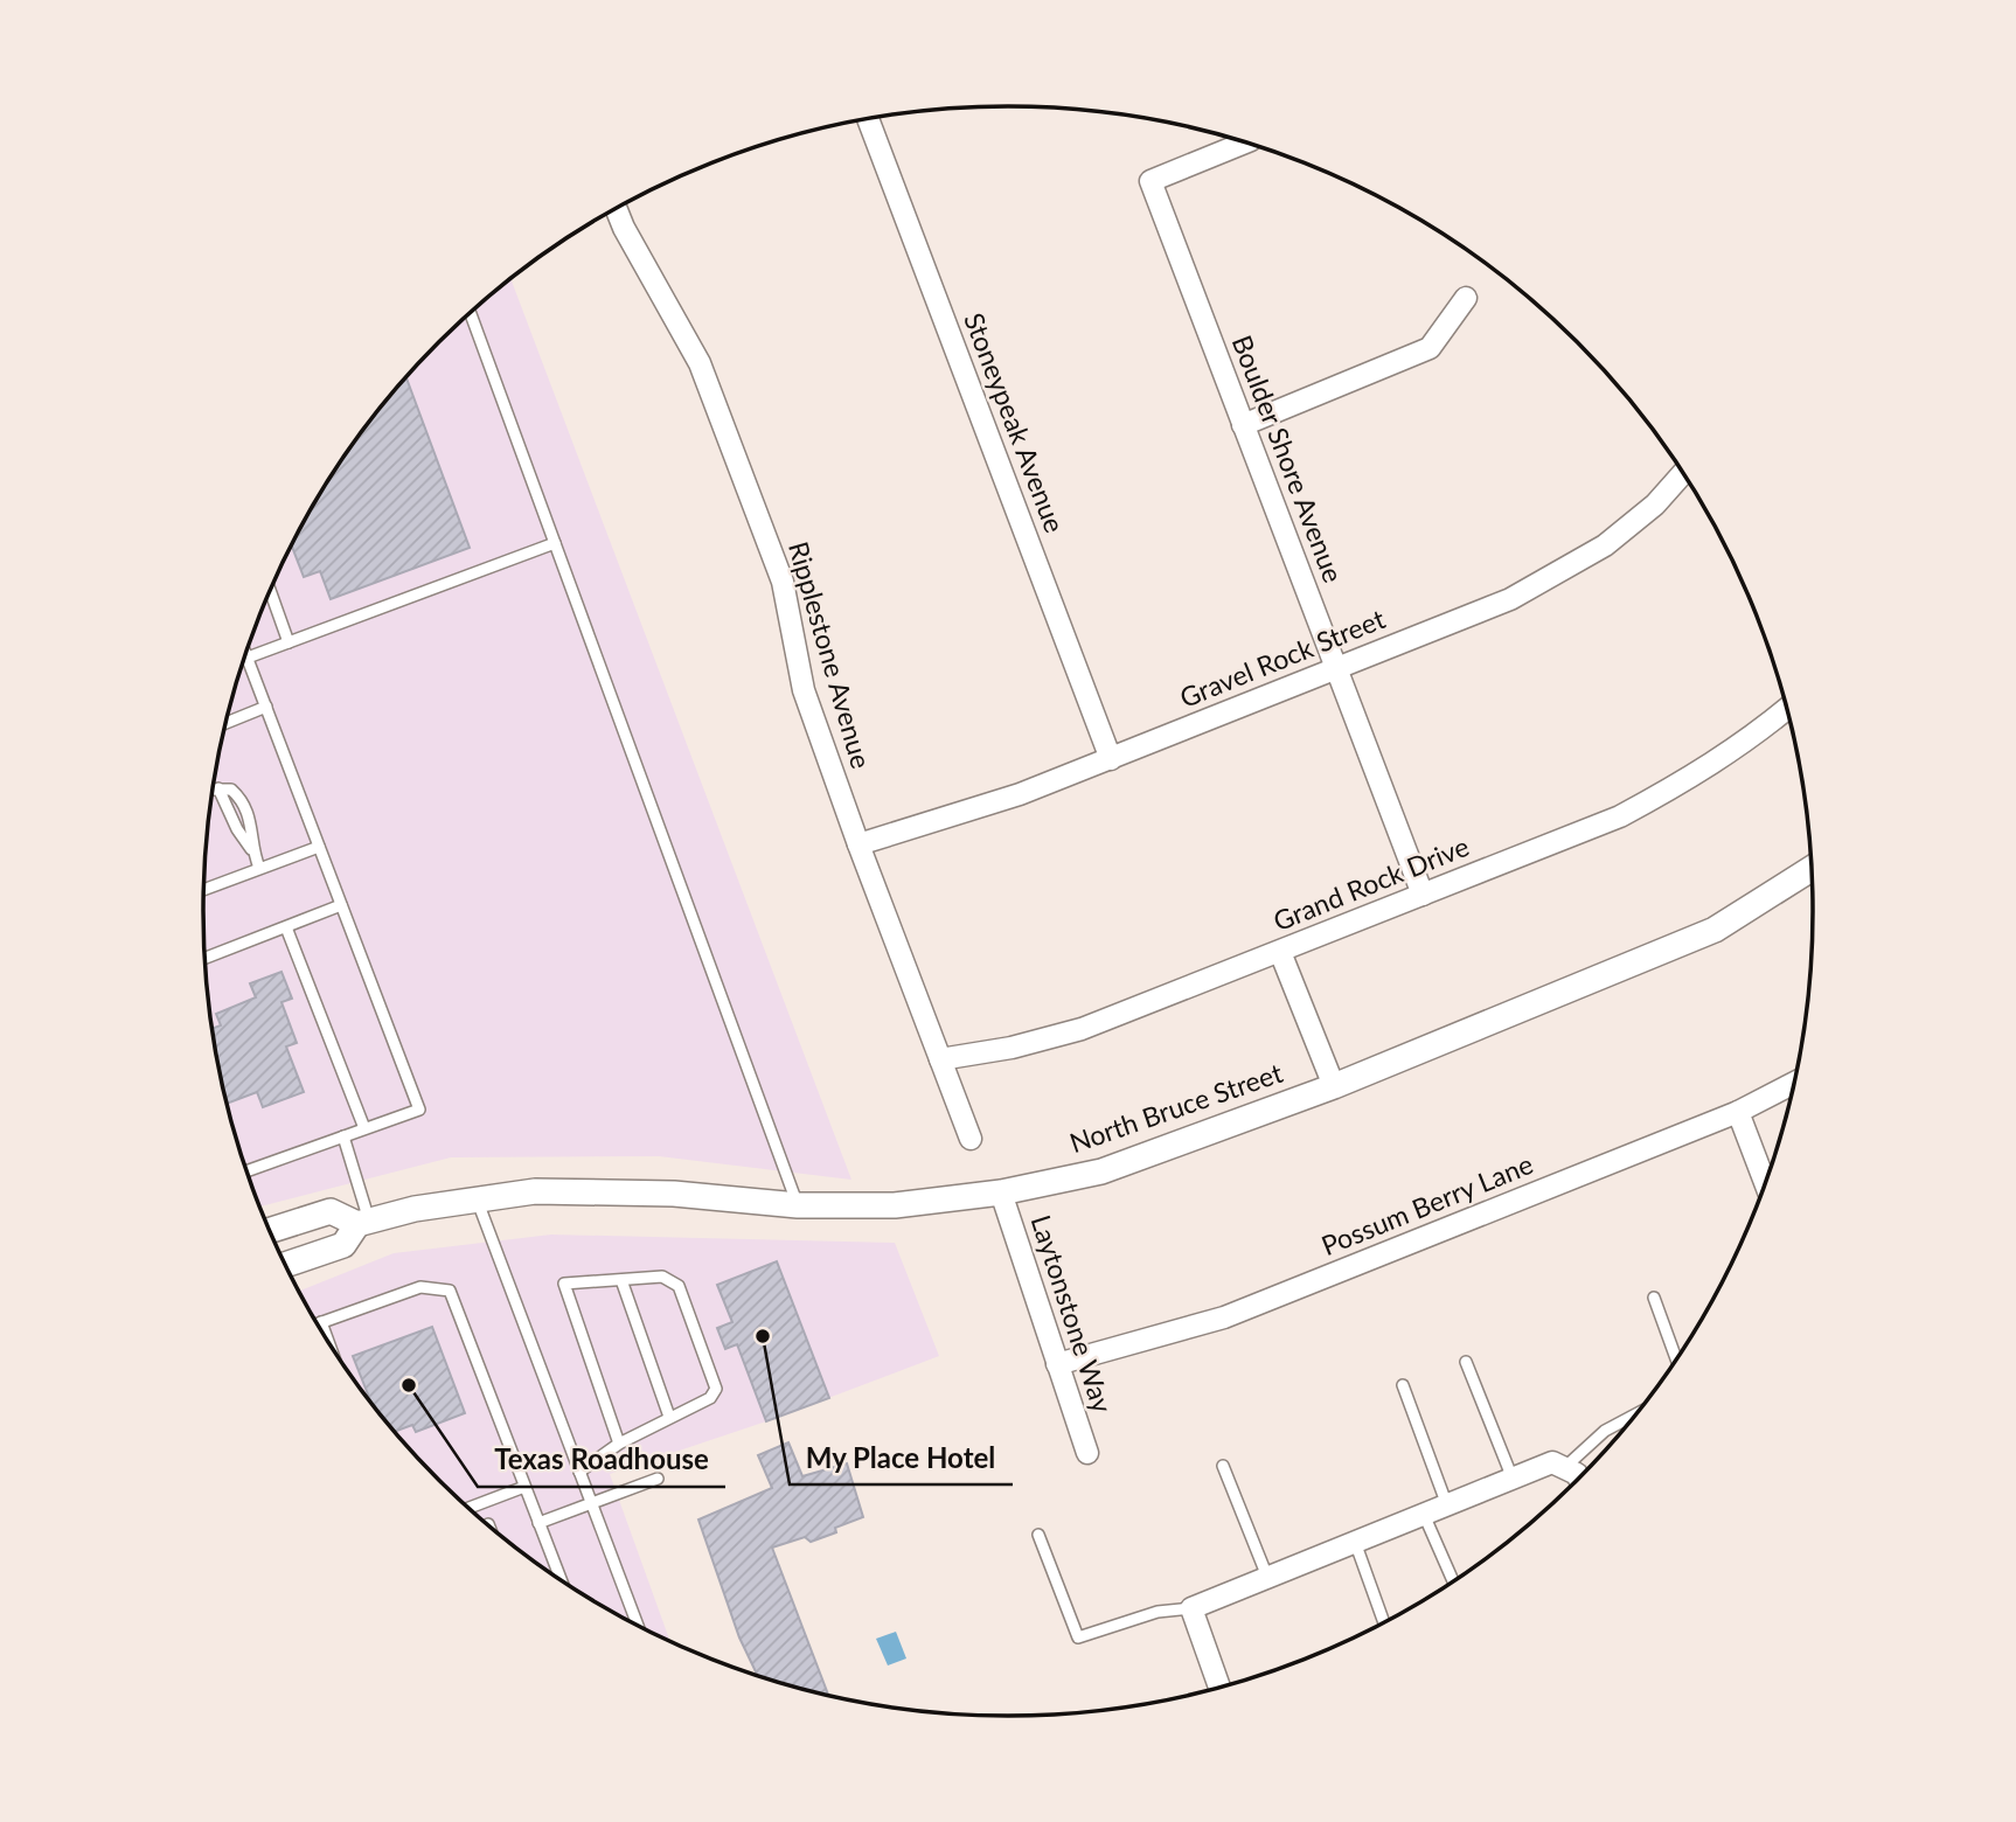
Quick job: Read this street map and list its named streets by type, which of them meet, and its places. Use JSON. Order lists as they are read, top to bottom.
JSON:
{
  "streets": {
    "street": [
      "Stoneypeak Avenue",
      "Boulder Shore Avenue",
      "Ripplestone Avenue",
      "Gravel Rock Street",
      "Grand Rock Drive",
      "North Bruce Street",
      "Possum Berry Lane",
      "Laytonstone Way"
    ]
  },
  "crossings": [
    ["Stoneypeak Avenue", "Gravel Rock Street"],
    ["Boulder Shore Avenue", "Gravel Rock Street"],
    ["Boulder Shore Avenue", "Grand Rock Drive"],
    ["Ripplestone Avenue", "Gravel Rock Street"],
    ["Ripplestone Avenue", "Grand Rock Drive"],
    ["North Bruce Street", "Laytonstone Way"],
    ["Possum Berry Lane", "Laytonstone Way"]
  ],
  "places": ["My Place Hotel", "Texas Roadhouse"]
}
